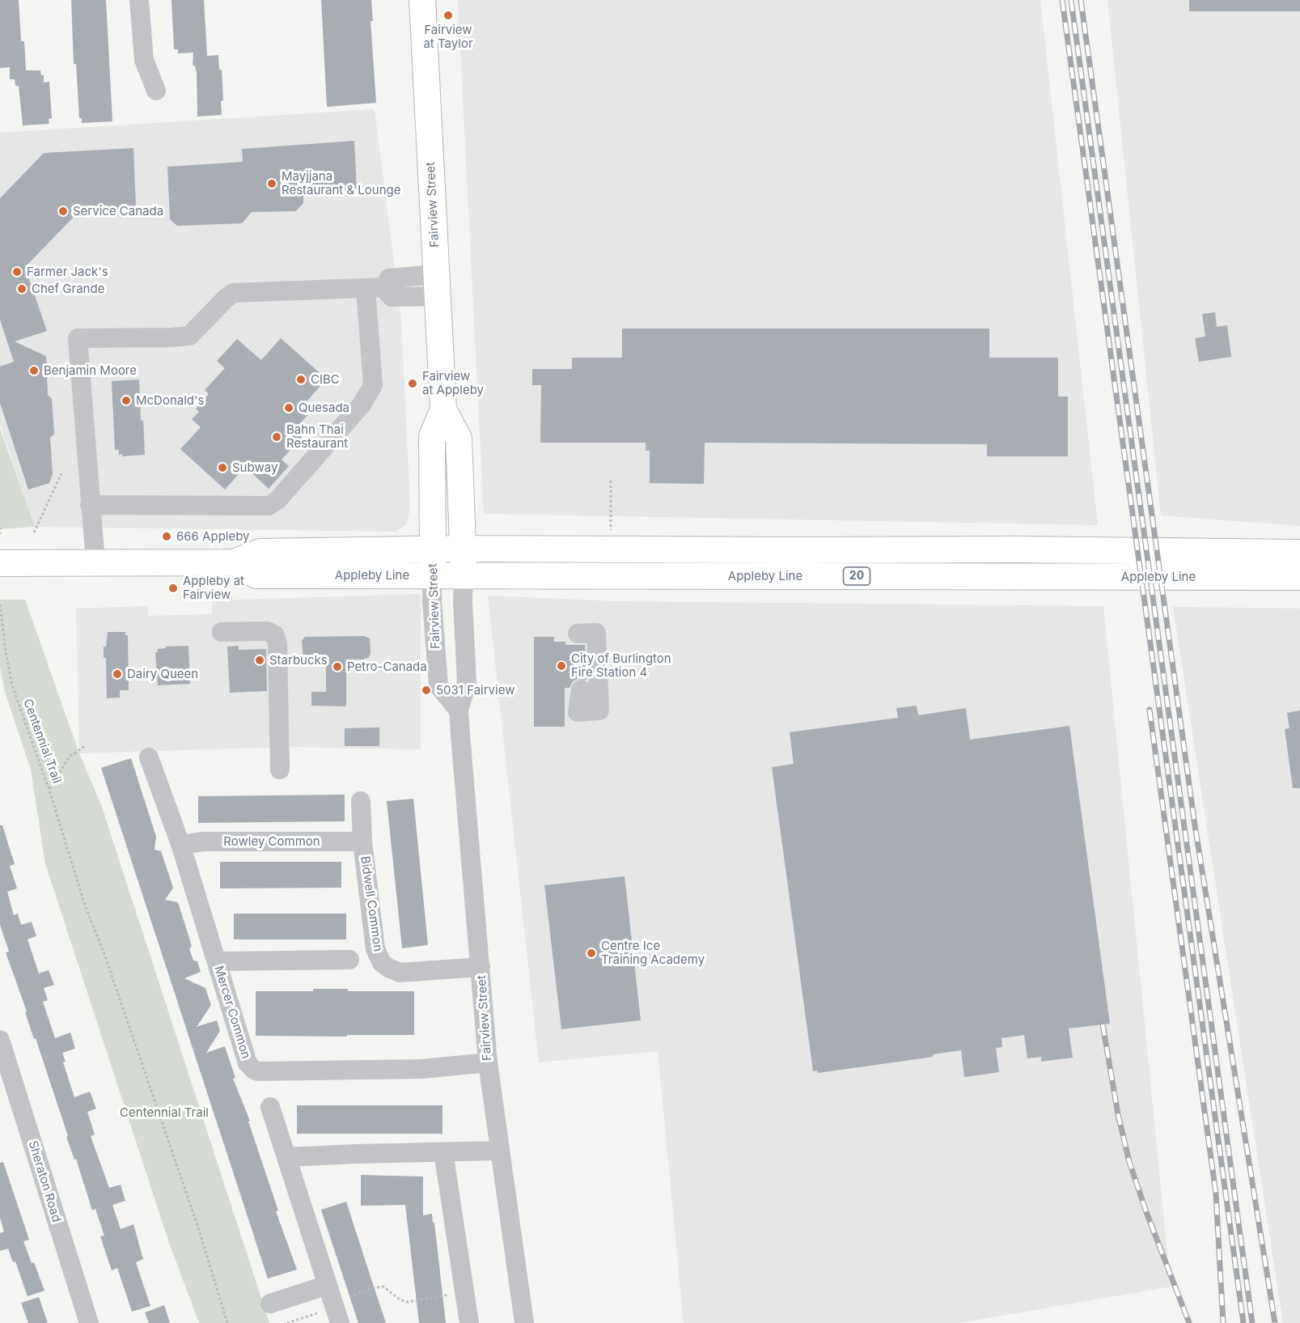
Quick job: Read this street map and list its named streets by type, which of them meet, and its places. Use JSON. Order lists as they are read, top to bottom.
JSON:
{
  "streets": {
    "main road": ["Fairview Street", "Appleby Line", "20"],
    "street": [
      "Rowley Common",
      "Bidwell Common",
      "Mercer Common",
      "Sheraton Road"
    ],
    "path": ["Centennial Trail"]
  },
  "crossings": [
    ["Fairview Street", "Appleby Line"],
    ["Fairview Street", "Bidwell Common"],
    ["Fairview Street", "Mercer Common"],
    ["Rowley Common", "Bidwell Common"],
    ["Rowley Common", "Mercer Common"]
  ],
  "parks": ["Centennial Trail"],
  "places": [
    "Fairview at Taylor",
    "Mayjjana Restaurant & Lounge",
    "Service Canada",
    "Farmer Jack's",
    "Chef Grande",
    "Benjamin Moore",
    "CIBC",
    "Fairview at Appleby",
    "McDonald's",
    "Quesada",
    "Bahn Thai Restaurant",
    "Subway",
    "666 Appleby",
    "Appleby at Fairview",
    "Starbucks",
    "City of Burlington Fire Station 4",
    "Petro-Canada",
    "Dairy Queen",
    "5031 Fairview",
    "Centre Ice Training Academy"
  ]
}
